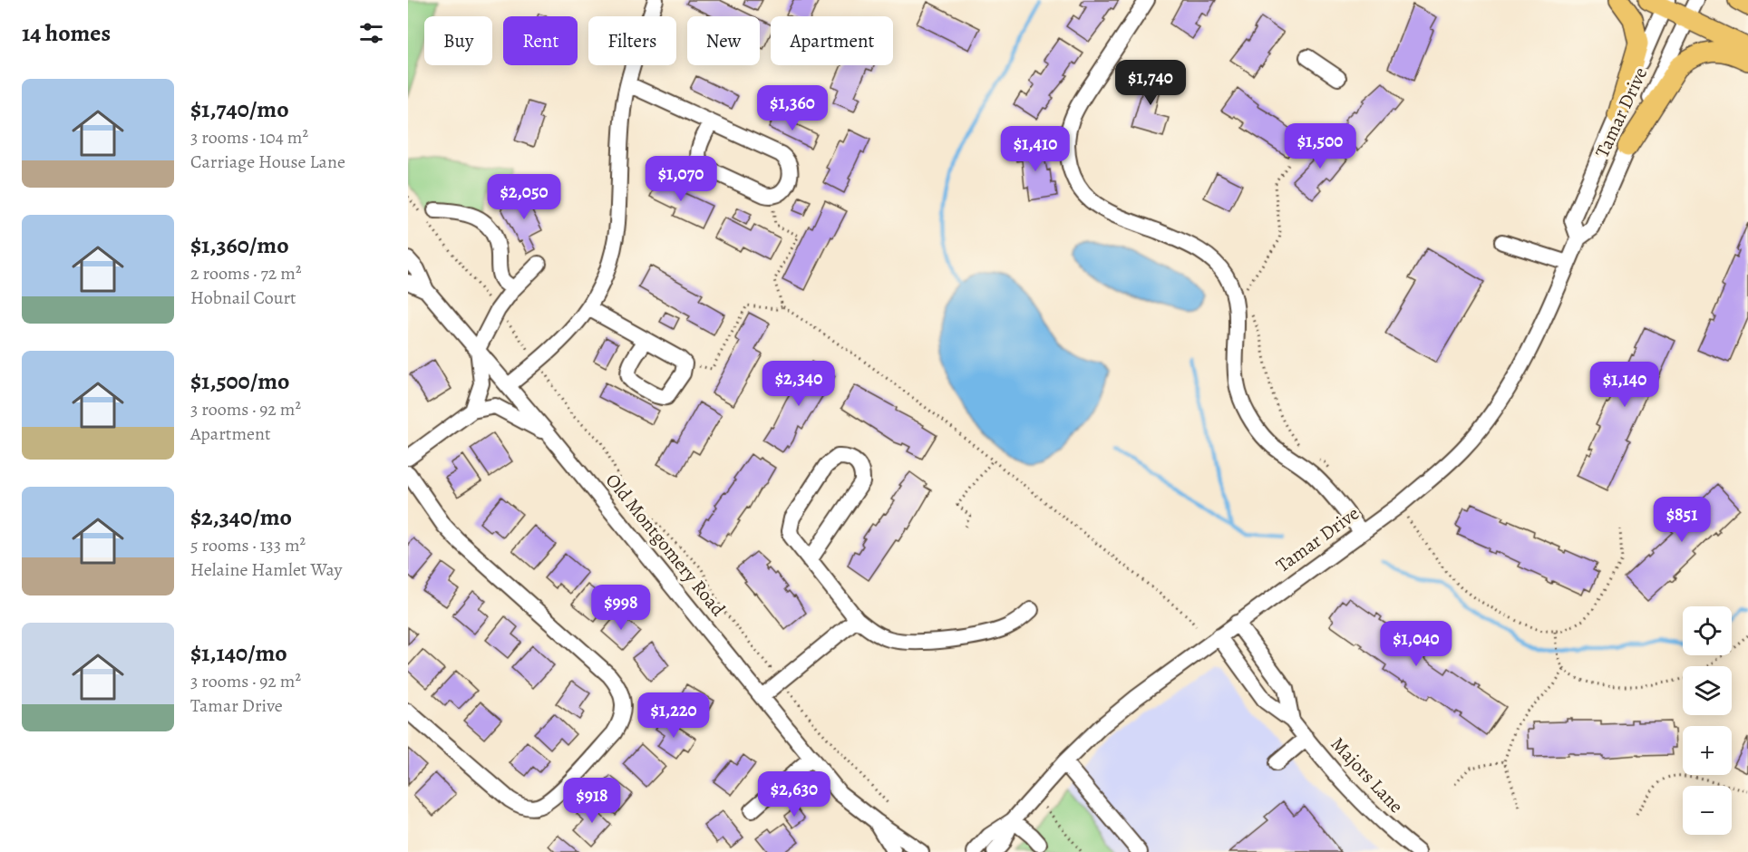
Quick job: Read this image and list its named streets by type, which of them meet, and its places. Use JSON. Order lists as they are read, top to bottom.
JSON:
{
  "streets": {
    "street": ["Tamar Drive", "Old Montgomery Road", "Majors Lane"]
  },
  "crossings": [
    ["Tamar Drive", "Majors Lane"]
  ],
  "page": {
    "heading": "14 homes",
    "chip": [
      "Buy",
      "Rent",
      "Filters",
      "New",
      "Apartment"
    ],
    "price": [
      "$1,740",
      "$1,360",
      "$1,500",
      "$1,410",
      "$1,070",
      "$2,050",
      "$2,340",
      "$1,140",
      "$851",
      "$998",
      "$1,040",
      "$1,220",
      "$2,630",
      "$918"
    ],
    "list": [
      {
        "name": "$1,740/mo",
        "note": "3 rooms · 104 m² · Carriage House Lane"
      },
      {
        "name": "$1,360/mo",
        "note": "2 rooms · 72 m² · Hobnail Court"
      },
      {
        "name": "$1,500/mo",
        "note": "3 rooms · 92 m² · Apartment"
      },
      {
        "name": "$2,340/mo",
        "note": "5 rooms · 133 m² · Helaine Hamlet Way"
      },
      {
        "name": "$1,140/mo",
        "note": "3 rooms · 92 m² · Tamar Drive"
      }
    ],
    "map_buttons": ["+", "−"]
  }
}
